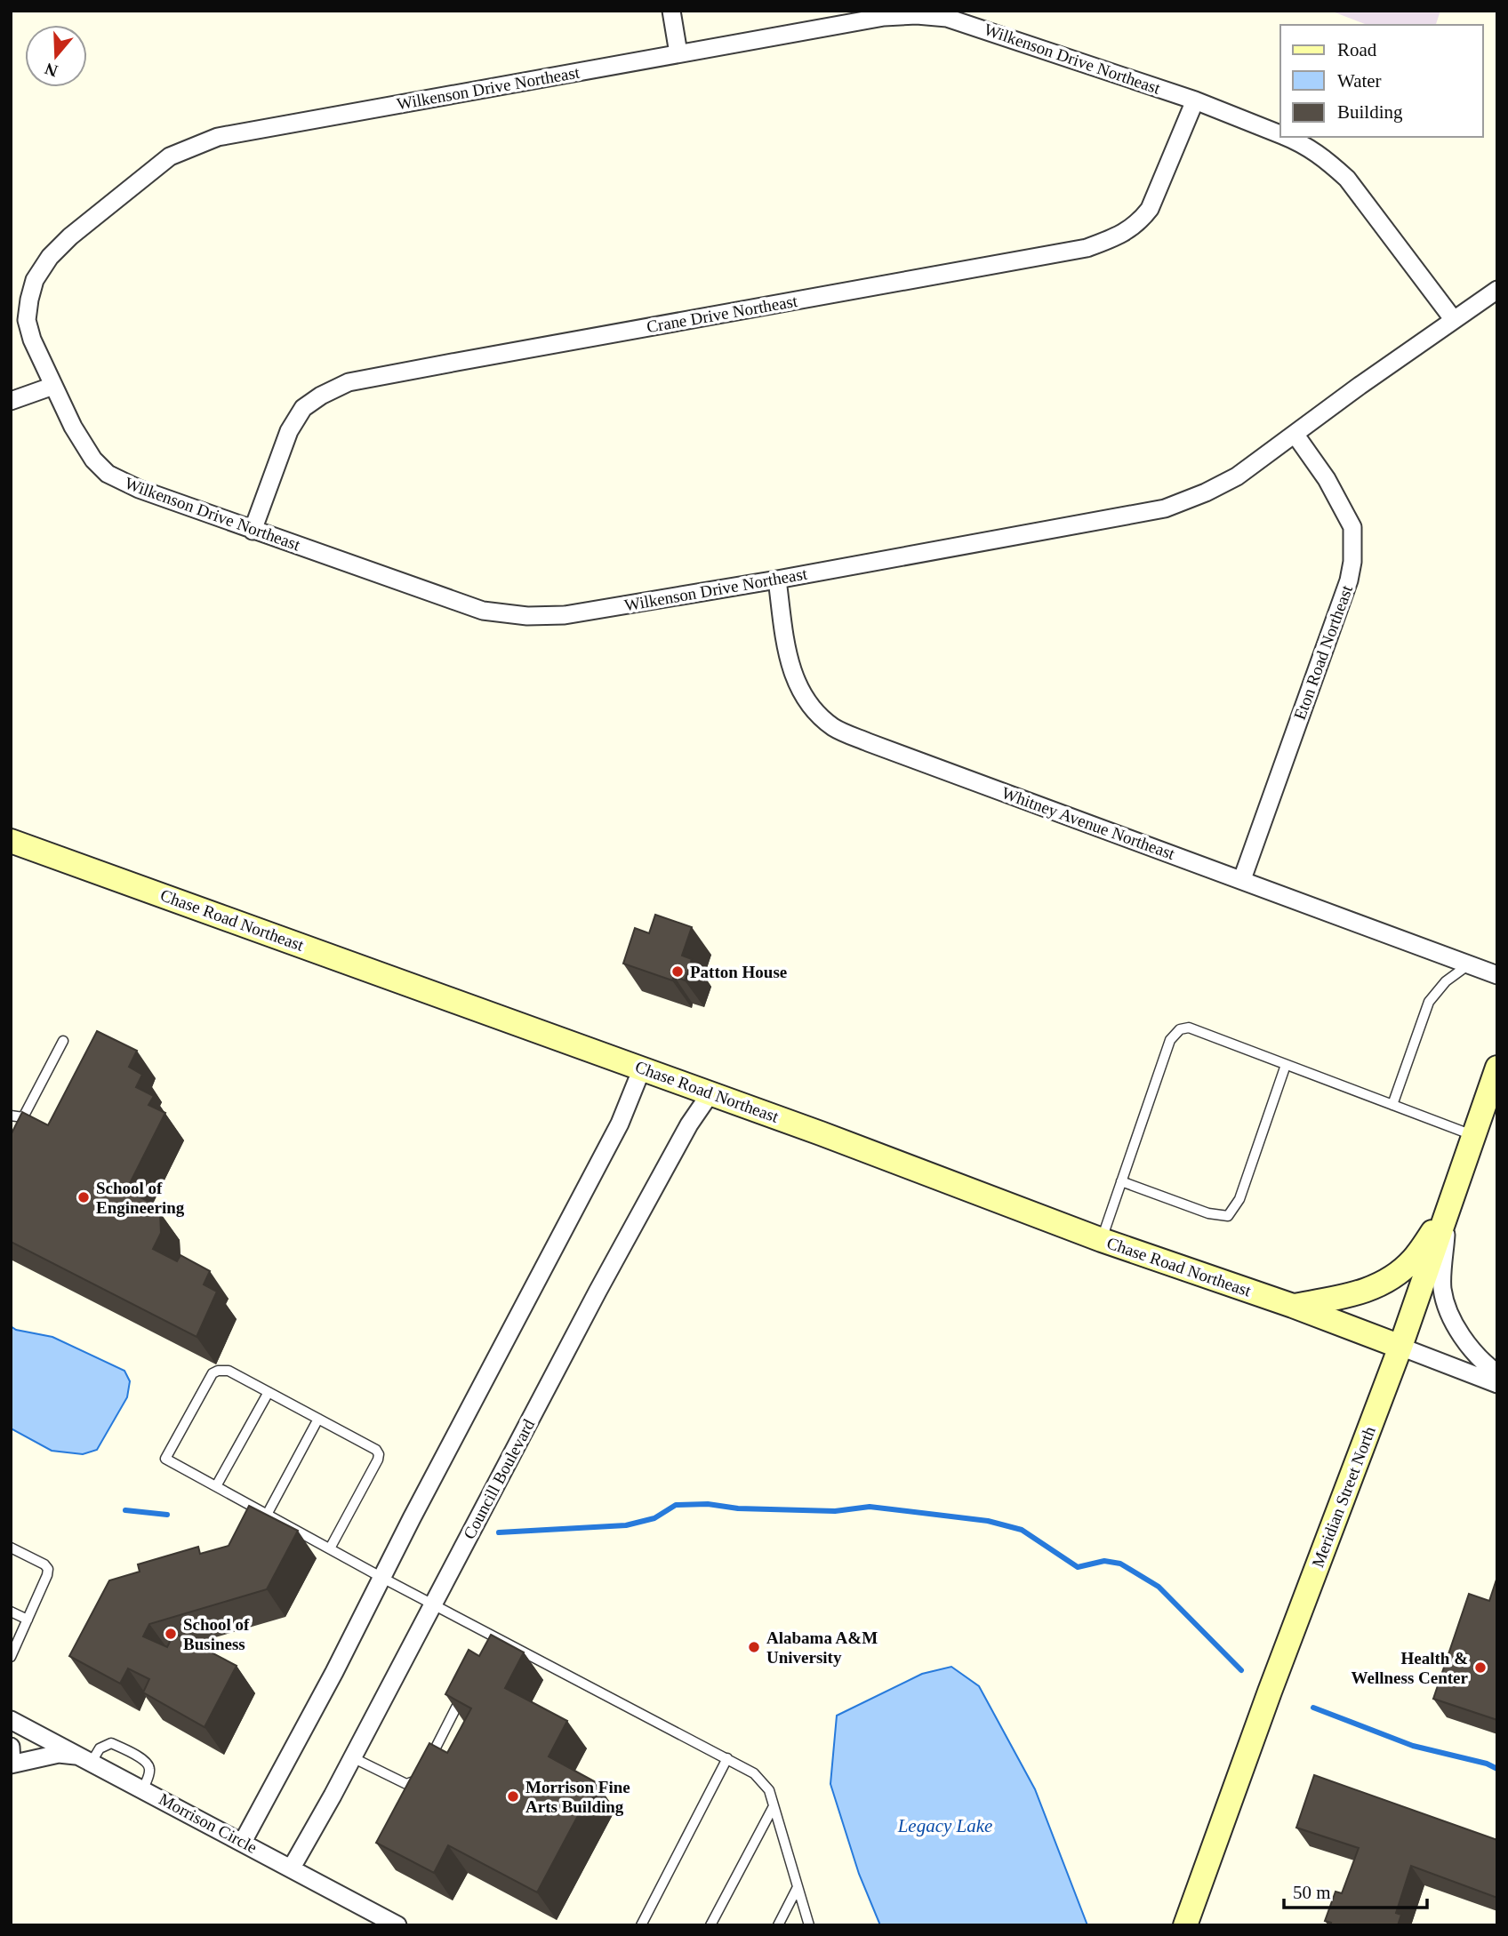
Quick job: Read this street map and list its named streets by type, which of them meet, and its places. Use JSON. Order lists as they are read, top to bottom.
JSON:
{
  "streets": {
    "street": [
      "Wilkenson Drive Northeast",
      "Crane Drive Northeast",
      "Eton Road Northeast",
      "Whitney Avenue Northeast",
      "Chase Road Northeast",
      "Councill Boulevard",
      "Meridian Street North",
      "Morrison Circle"
    ]
  },
  "crossings": [
    ["Wilkenson Drive Northeast", "Crane Drive Northeast"],
    ["Wilkenson Drive Northeast", "Eton Road Northeast"],
    ["Wilkenson Drive Northeast", "Whitney Avenue Northeast"],
    ["Eton Road Northeast", "Whitney Avenue Northeast"],
    ["Chase Road Northeast", "Councill Boulevard"],
    ["Chase Road Northeast", "Meridian Street North"],
    ["Councill Boulevard", "Morrison Circle"]
  ],
  "water": ["Legacy Lake"],
  "places": [
    "Patton House",
    "School of Engineering",
    "School of Business",
    "Alabama A&M University",
    "Health & Wellness Center",
    "Morrison Fine Arts Building"
  ],
  "legend": ["Road", "Water", "Building"],
  "scale_bar": "50 m",
  "north": "bottom"
}
